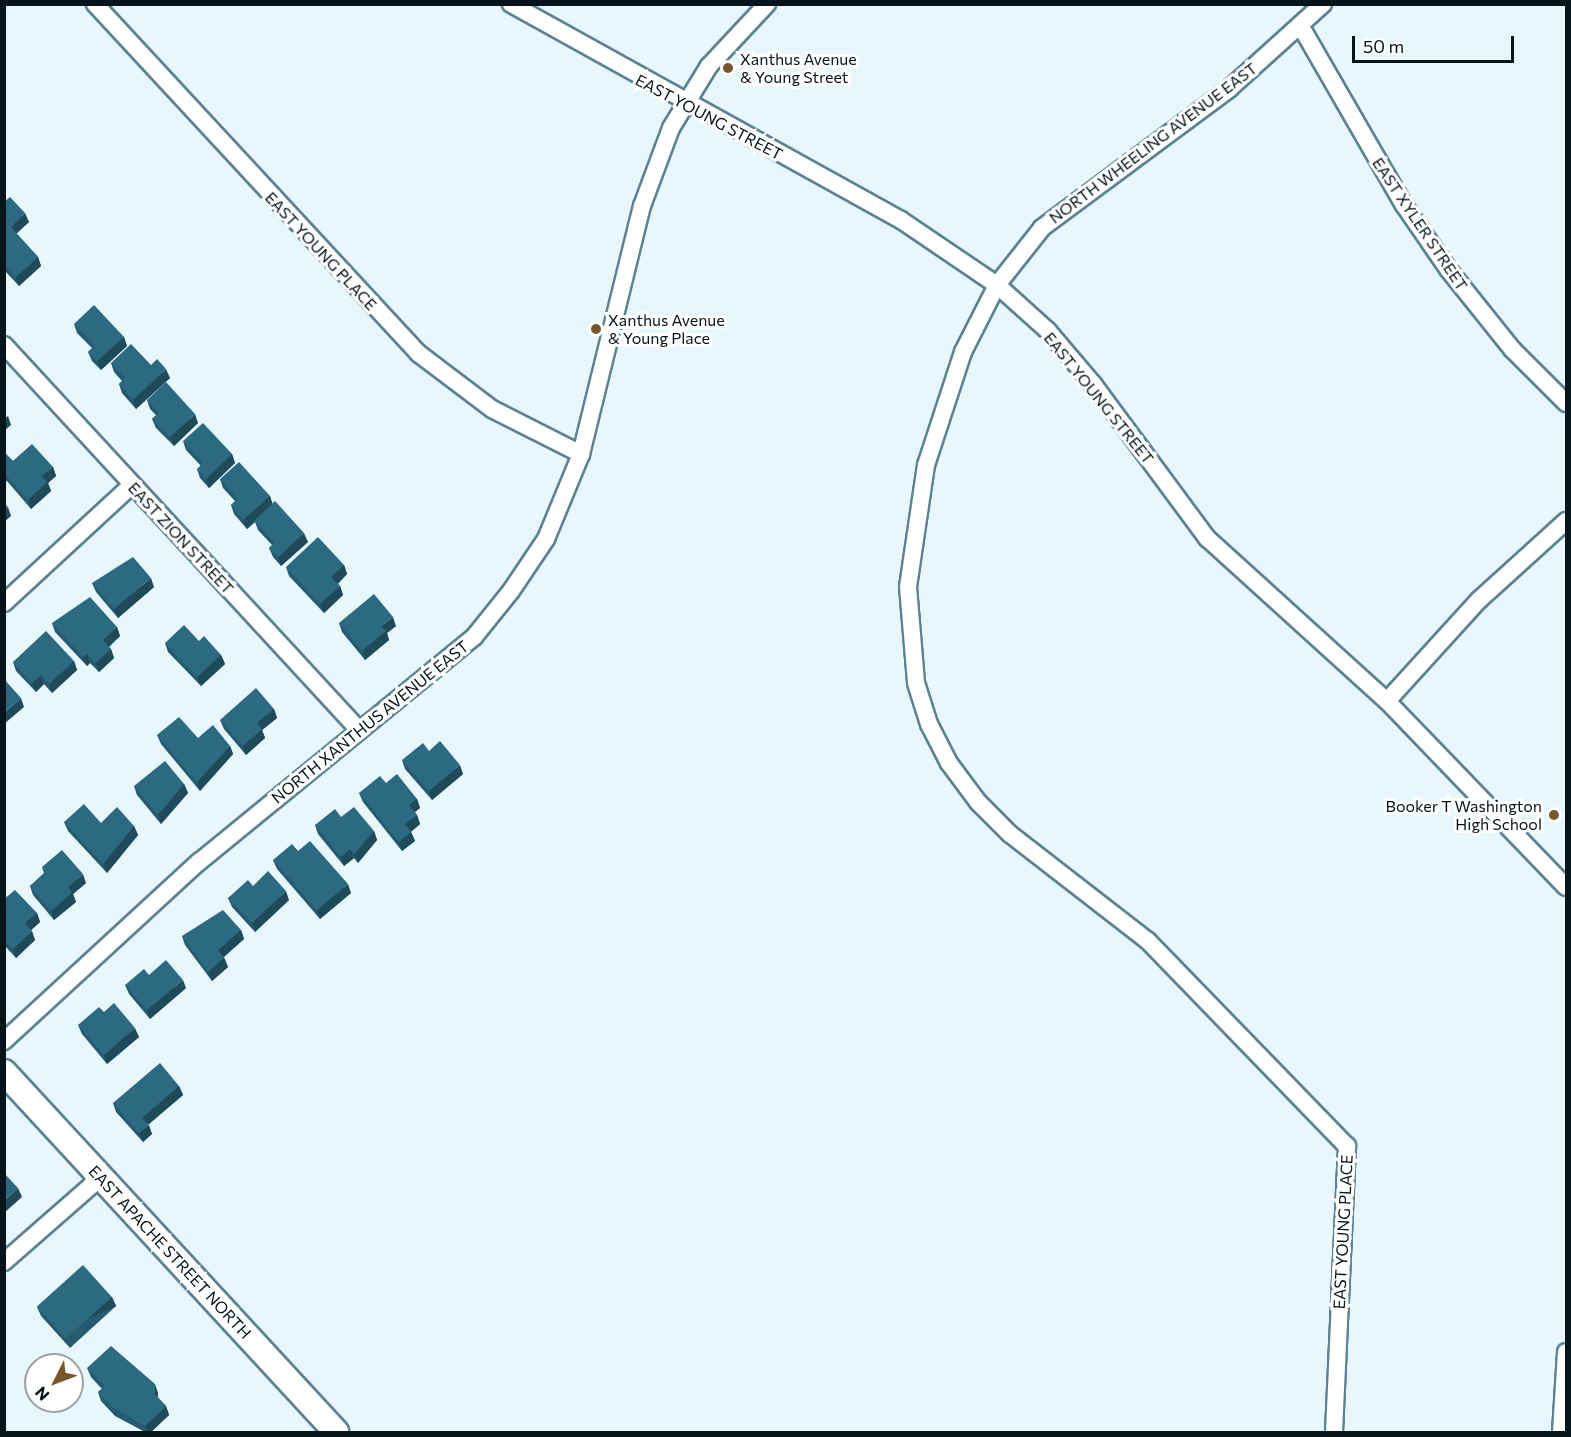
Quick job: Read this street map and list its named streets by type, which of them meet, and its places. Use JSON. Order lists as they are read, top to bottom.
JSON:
{
  "streets": {
    "main road": ["EAST APACHE STREET NORTH"],
    "street": [
      "EAST YOUNG STREET",
      "NORTH WHEELING AVENUE EAST",
      "EAST XYLER STREET",
      "EAST YOUNG PLACE",
      "EAST ZION STREET",
      "NORTH XANTHUS AVENUE EAST"
    ]
  },
  "crossings": [
    ["EAST YOUNG STREET", "NORTH WHEELING AVENUE EAST"],
    ["EAST YOUNG STREET", "NORTH XANTHUS AVENUE EAST"],
    ["NORTH WHEELING AVENUE EAST", "EAST XYLER STREET"],
    ["NORTH WHEELING AVENUE EAST", "EAST YOUNG PLACE"],
    ["EAST YOUNG PLACE", "NORTH XANTHUS AVENUE EAST"],
    ["EAST ZION STREET", "NORTH XANTHUS AVENUE EAST"]
  ],
  "places": ["Xanthus Avenue & Young Street", "Xanthus Avenue & Young Place", "Booker T Washington High School"],
  "scale_bar": "50 m",
  "north": "bottom left"
}
